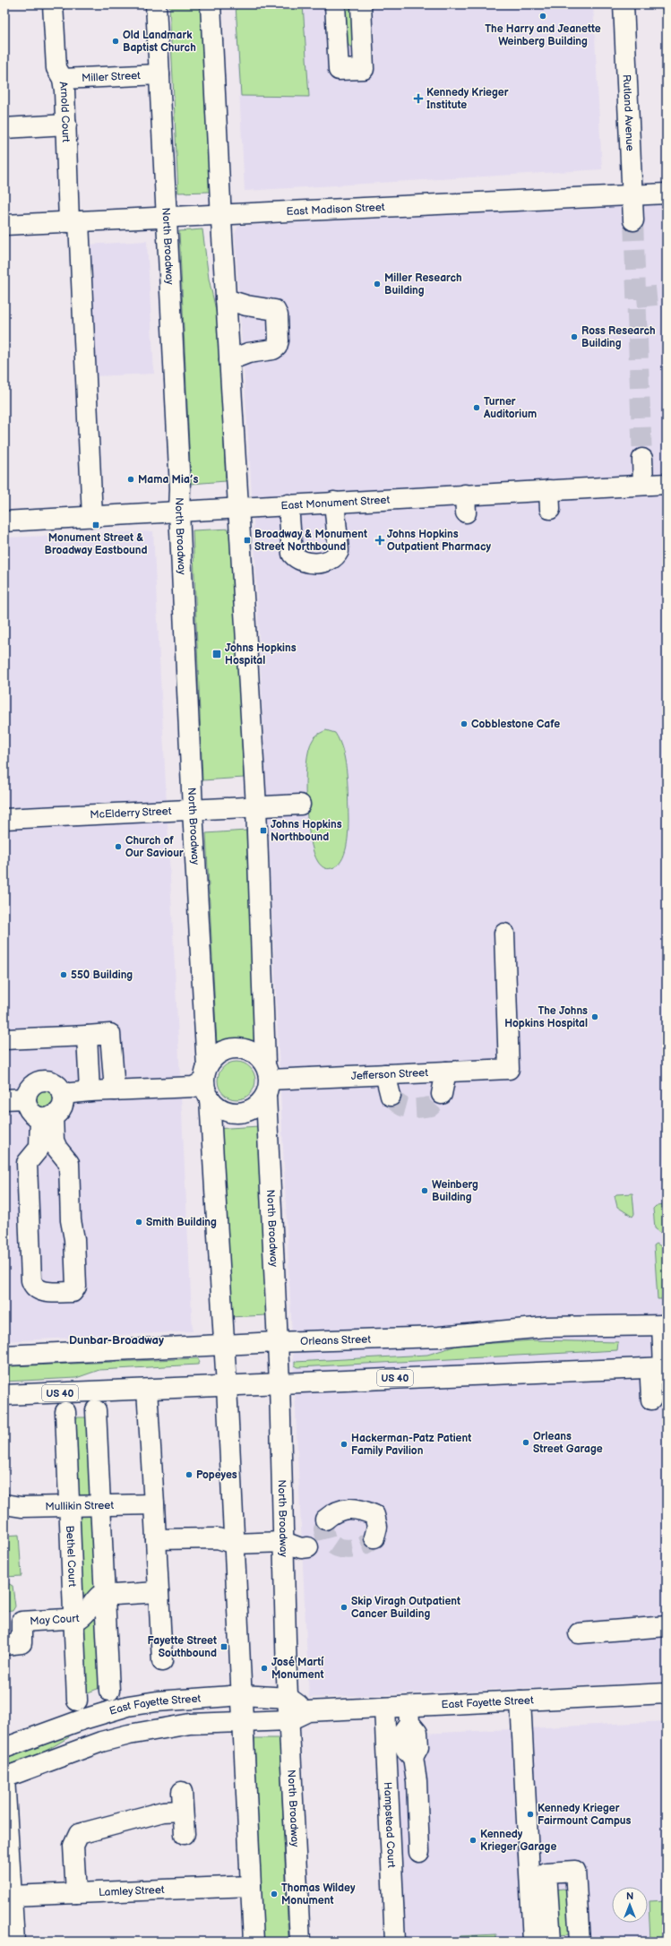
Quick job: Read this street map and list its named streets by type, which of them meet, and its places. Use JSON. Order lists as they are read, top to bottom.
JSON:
{
  "streets": {
    "main road": [
      "Miller Street",
      "Arnold Court",
      "Rutland Avenue",
      "East Madison Street",
      "North Broadway",
      "East Monument Street",
      "McElderry Street",
      "Jefferson Street",
      "Orleans Street",
      "US 40",
      "Mullikin Street",
      "Bethel Court",
      "May Court",
      "East Fayette Street",
      "Hampstead Court",
      "Lamley Street"
    ]
  },
  "crossings": [
    ["Miller Street", "Arnold Court"],
    ["Miller Street", "North Broadway"],
    ["Arnold Court", "East Madison Street"],
    ["Arnold Court", "East Monument Street"],
    ["Rutland Avenue", "East Madison Street"],
    ["East Madison Street", "North Broadway"],
    ["North Broadway", "East Monument Street"],
    ["North Broadway", "McElderry Street"],
    ["North Broadway", "Jefferson Street"],
    ["North Broadway", "Orleans Street"],
    ["North Broadway", "US 40"],
    ["North Broadway", "East Fayette Street"],
    ["North Broadway", "Lamley Street"],
    ["Mullikin Street", "Bethel Court"],
    ["Bethel Court", "May Court"],
    ["East Fayette Street", "Hampstead Court"]
  ],
  "districts": ["Dunbar-Broadway"],
  "places": {
    "other": [
      "The Harry and Jeanette Weinberg Building",
      "Old Landmark Baptist Church",
      "Miller Research Building",
      "Ross Research Building",
      "Turner Auditorium",
      "Mama Mia’s",
      "Cobblestone Cafe",
      "Church of Our Saviour",
      "550 Building",
      "The Johns Hopkins Hospital",
      "Weinberg Building",
      "Smith Building",
      "Orleans Street Garage",
      "Hackerman-Patz Patient Family Pavilion",
      "Popeyes",
      "Skip Viragh Outpatient Cancer Building",
      "José Martí Monument",
      "Kennedy Krieger Fairmount Campus",
      "Kennedy Krieger Garage",
      "Thomas Wildey Monument"
    ],
    "health": ["Kennedy Krieger Institute", "Johns Hopkins Outpatient Pharmacy"],
    "transit": [
      "Monument Street & Broadway Eastbound",
      "Broadway & Monument Street Northbound",
      "Johns Hopkins Hospital",
      "Johns Hopkins Northbound",
      "Fayette Street Southbound"
    ]
  },
  "north": "top"
}
